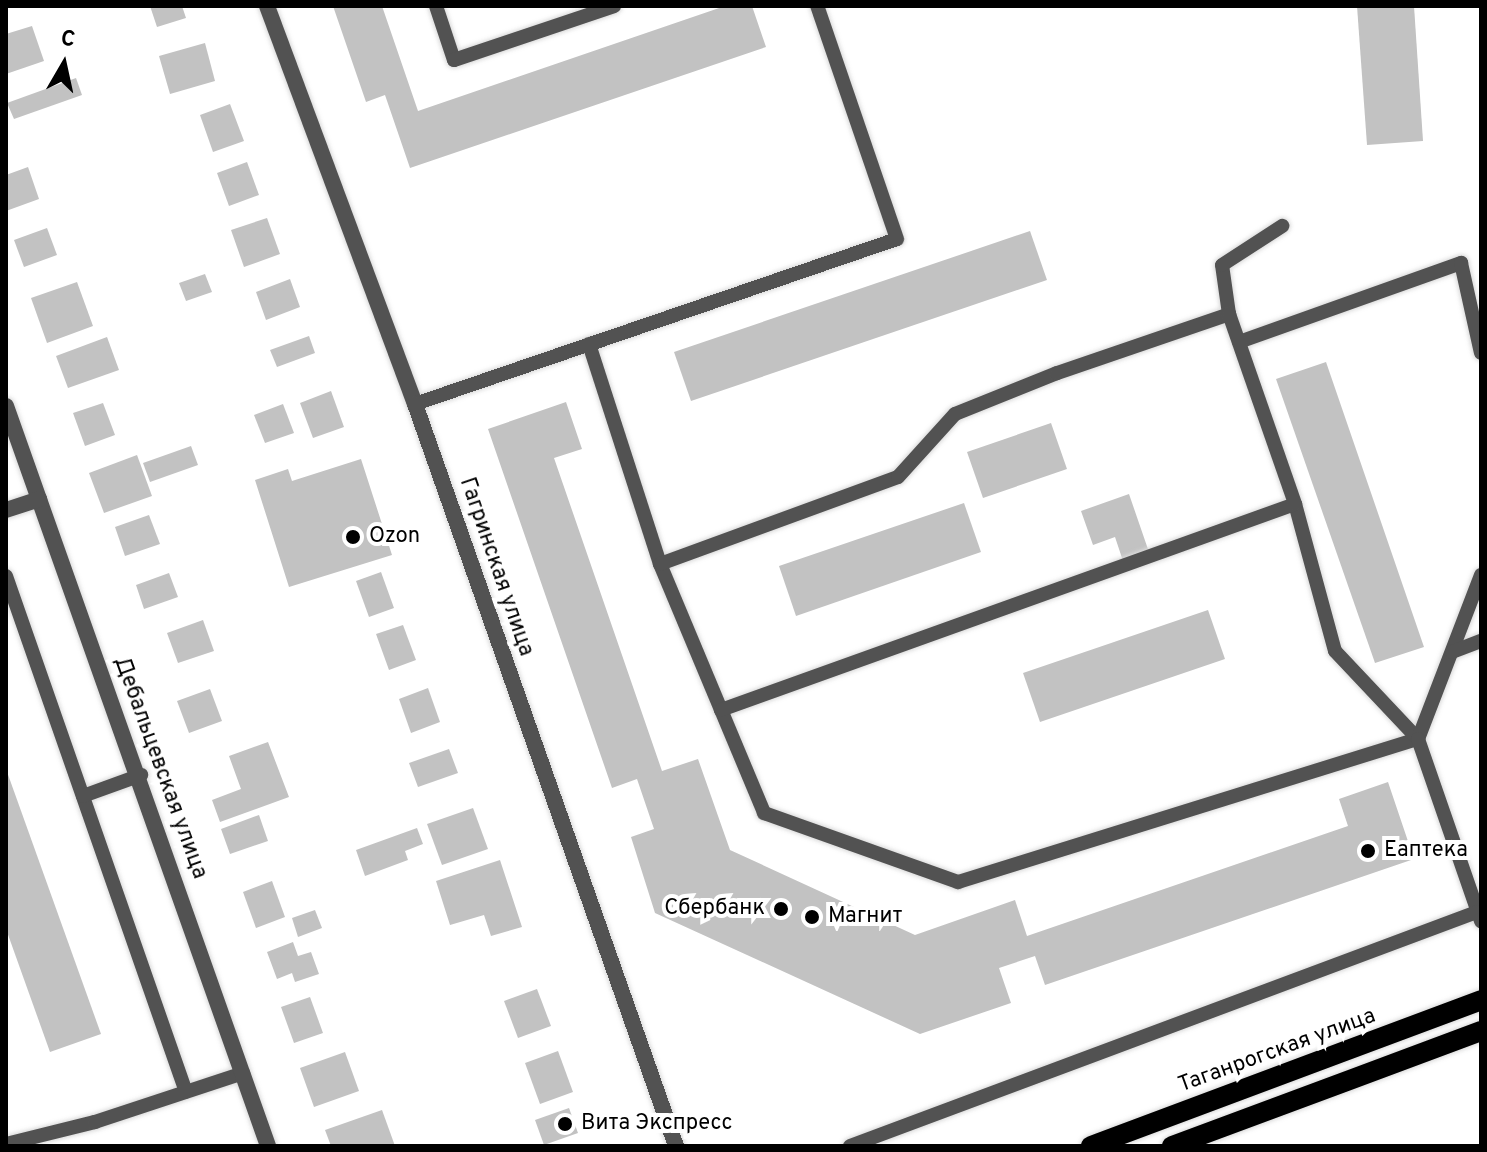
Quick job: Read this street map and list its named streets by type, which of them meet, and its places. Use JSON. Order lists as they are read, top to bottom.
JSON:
{
  "streets": {
    "main road": ["Таганрогская улица"],
    "street": ["Гагринская улица", "Дебальцевская улица"]
  },
  "places": [
    "Ozon",
    "Еаптека",
    "Сбербанк",
    "Магнит",
    "Вита Экспресс"
  ],
  "north": "top"
}
